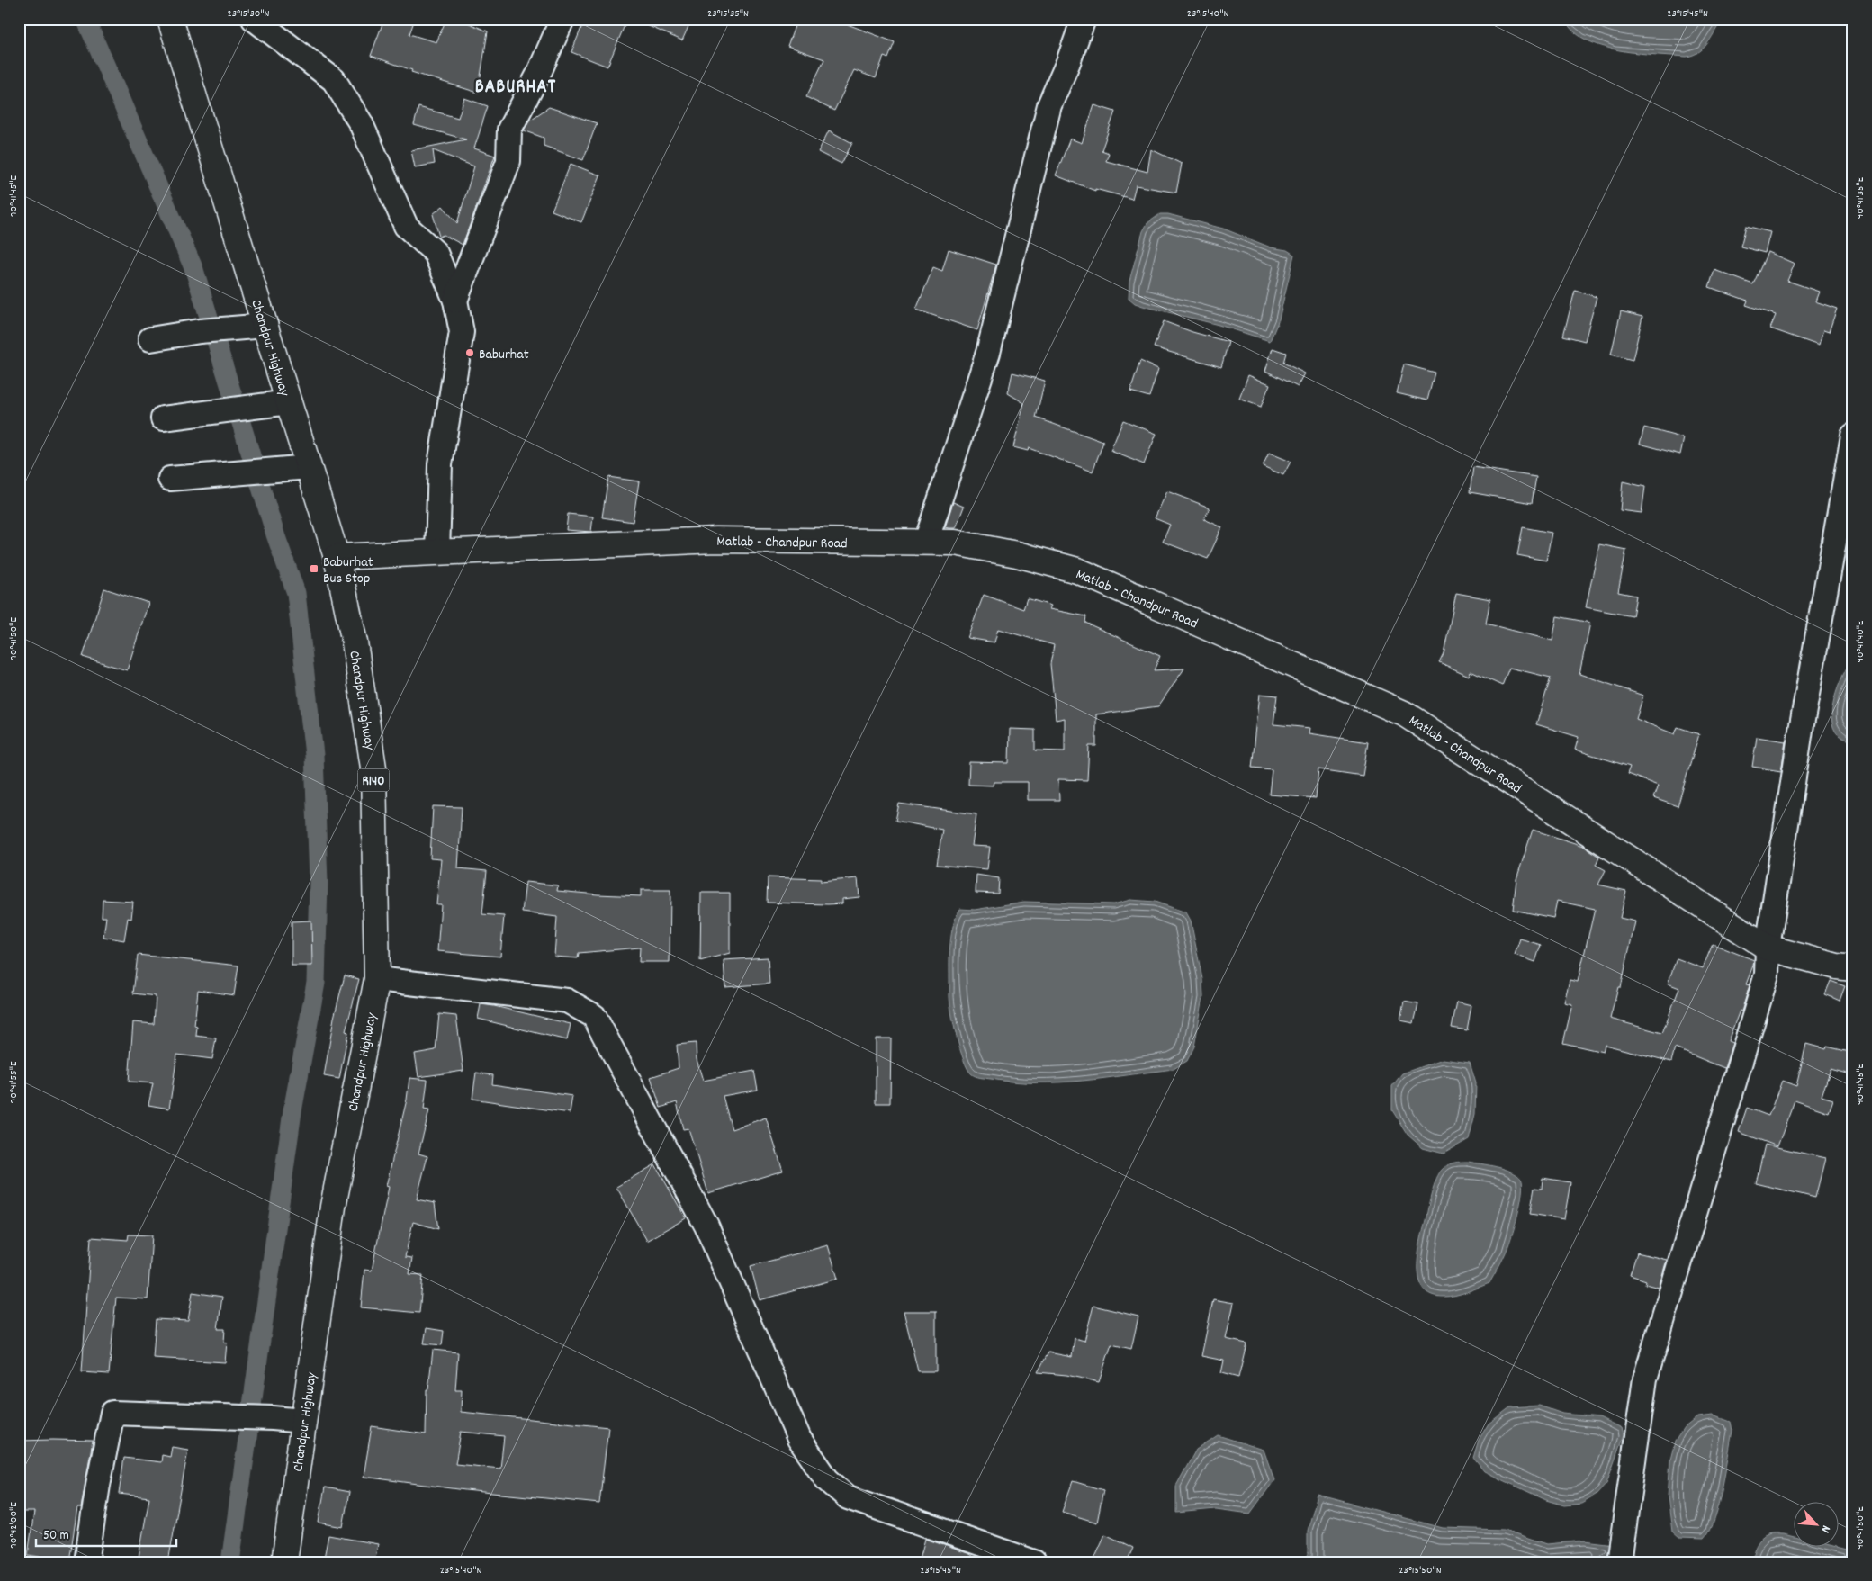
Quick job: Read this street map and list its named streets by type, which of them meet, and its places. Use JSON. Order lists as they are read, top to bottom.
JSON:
{
  "streets": {
    "main road": ["Chandpur Highway", "Matlab - Chandpur Road", "R140"]
  },
  "crossings": [
    ["Chandpur Highway", "Matlab - Chandpur Road"]
  ],
  "districts": ["BABURHAT"],
  "places": {
    "other": ["Baburhat"],
    "transit": ["Baburhat Bus Stop"]
  },
  "scale_bar": "50 m",
  "north": "bottom right",
  "coordinates": [
    "23°15'30\"N",
    "23°15'35\"N",
    "23°15'40\"N",
    "23°15'45\"N",
    "90°41'45\"E",
    "90°41'35\"E",
    "90°41'50\"E",
    "90°41'40\"E",
    "90°41'55\"E",
    "90°42'00\"E",
    "23°15'50\"N"
  ]
}
